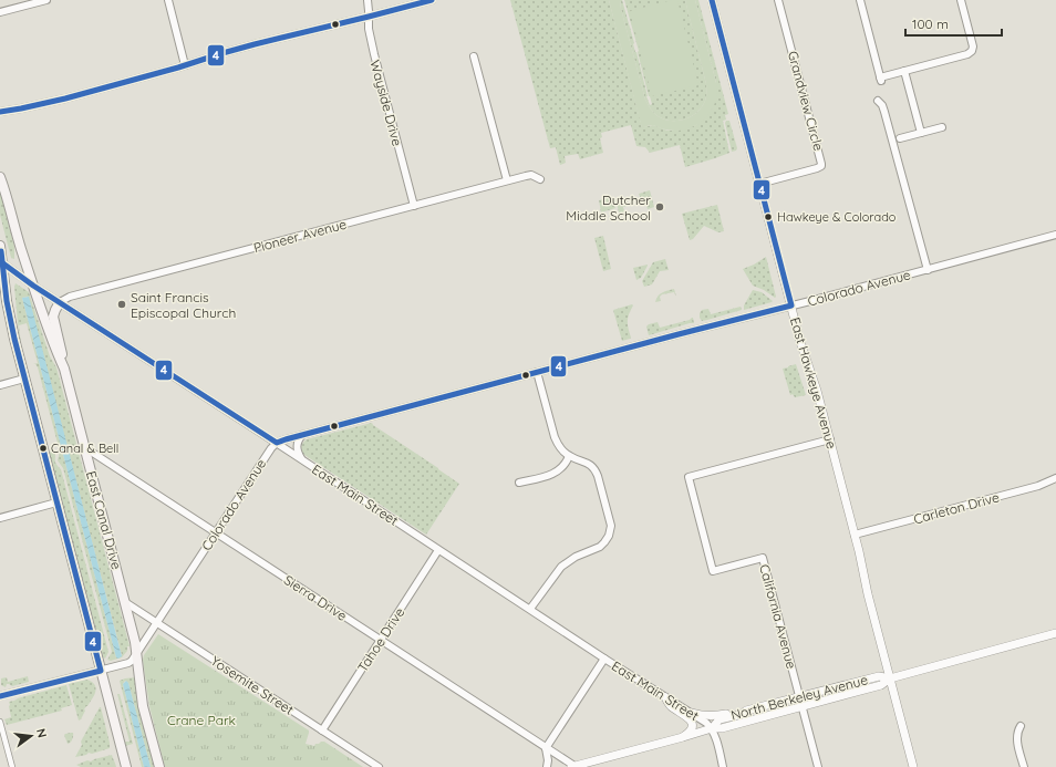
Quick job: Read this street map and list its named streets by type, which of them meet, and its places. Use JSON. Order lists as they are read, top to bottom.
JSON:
{
  "streets": {
    "main road": ["East Canal Drive"],
    "street": [
      "Grandview Circle",
      "Wayside Drive",
      "Pioneer Avenue",
      "Colorado Avenue",
      "East Hawkeye Avenue",
      "East Main Street",
      "Carleton Drive",
      "Sierra Drive",
      "California Avenue",
      "Tahoe Drive",
      "Yosemite Street",
      "North Berkeley Avenue"
    ]
  },
  "crossings": [
    ["Grandview Circle", "East Hawkeye Avenue"],
    ["Wayside Drive", "Pioneer Avenue"],
    ["Pioneer Avenue", "East Main Street"],
    ["Colorado Avenue", "East Hawkeye Avenue"],
    ["Colorado Avenue", "East Main Street"],
    ["Colorado Avenue", "East Canal Drive"],
    ["Colorado Avenue", "Sierra Drive"],
    ["Colorado Avenue", "Yosemite Street"],
    ["East Hawkeye Avenue", "Carleton Drive"],
    ["East Hawkeye Avenue", "California Avenue"],
    ["East Hawkeye Avenue", "North Berkeley Avenue"],
    ["East Main Street", "East Canal Drive"],
    ["East Main Street", "Tahoe Drive"],
    ["East Main Street", "North Berkeley Avenue"],
    ["East Canal Drive", "Sierra Drive"],
    ["East Canal Drive", "Yosemite Street"],
    ["Sierra Drive", "Tahoe Drive"],
    ["Sierra Drive", "North Berkeley Avenue"],
    ["California Avenue", "North Berkeley Avenue"],
    ["Tahoe Drive", "Yosemite Street"]
  ],
  "parks": ["Crane Park"],
  "places": [
    "Dutcher Middle School",
    "Hawkeye & Colorado",
    "Saint Francis Episcopal Church",
    "Canal & Bell"
  ],
  "lines": ["transit line 4"],
  "scale_bar": "100 m",
  "north": "right"
}
